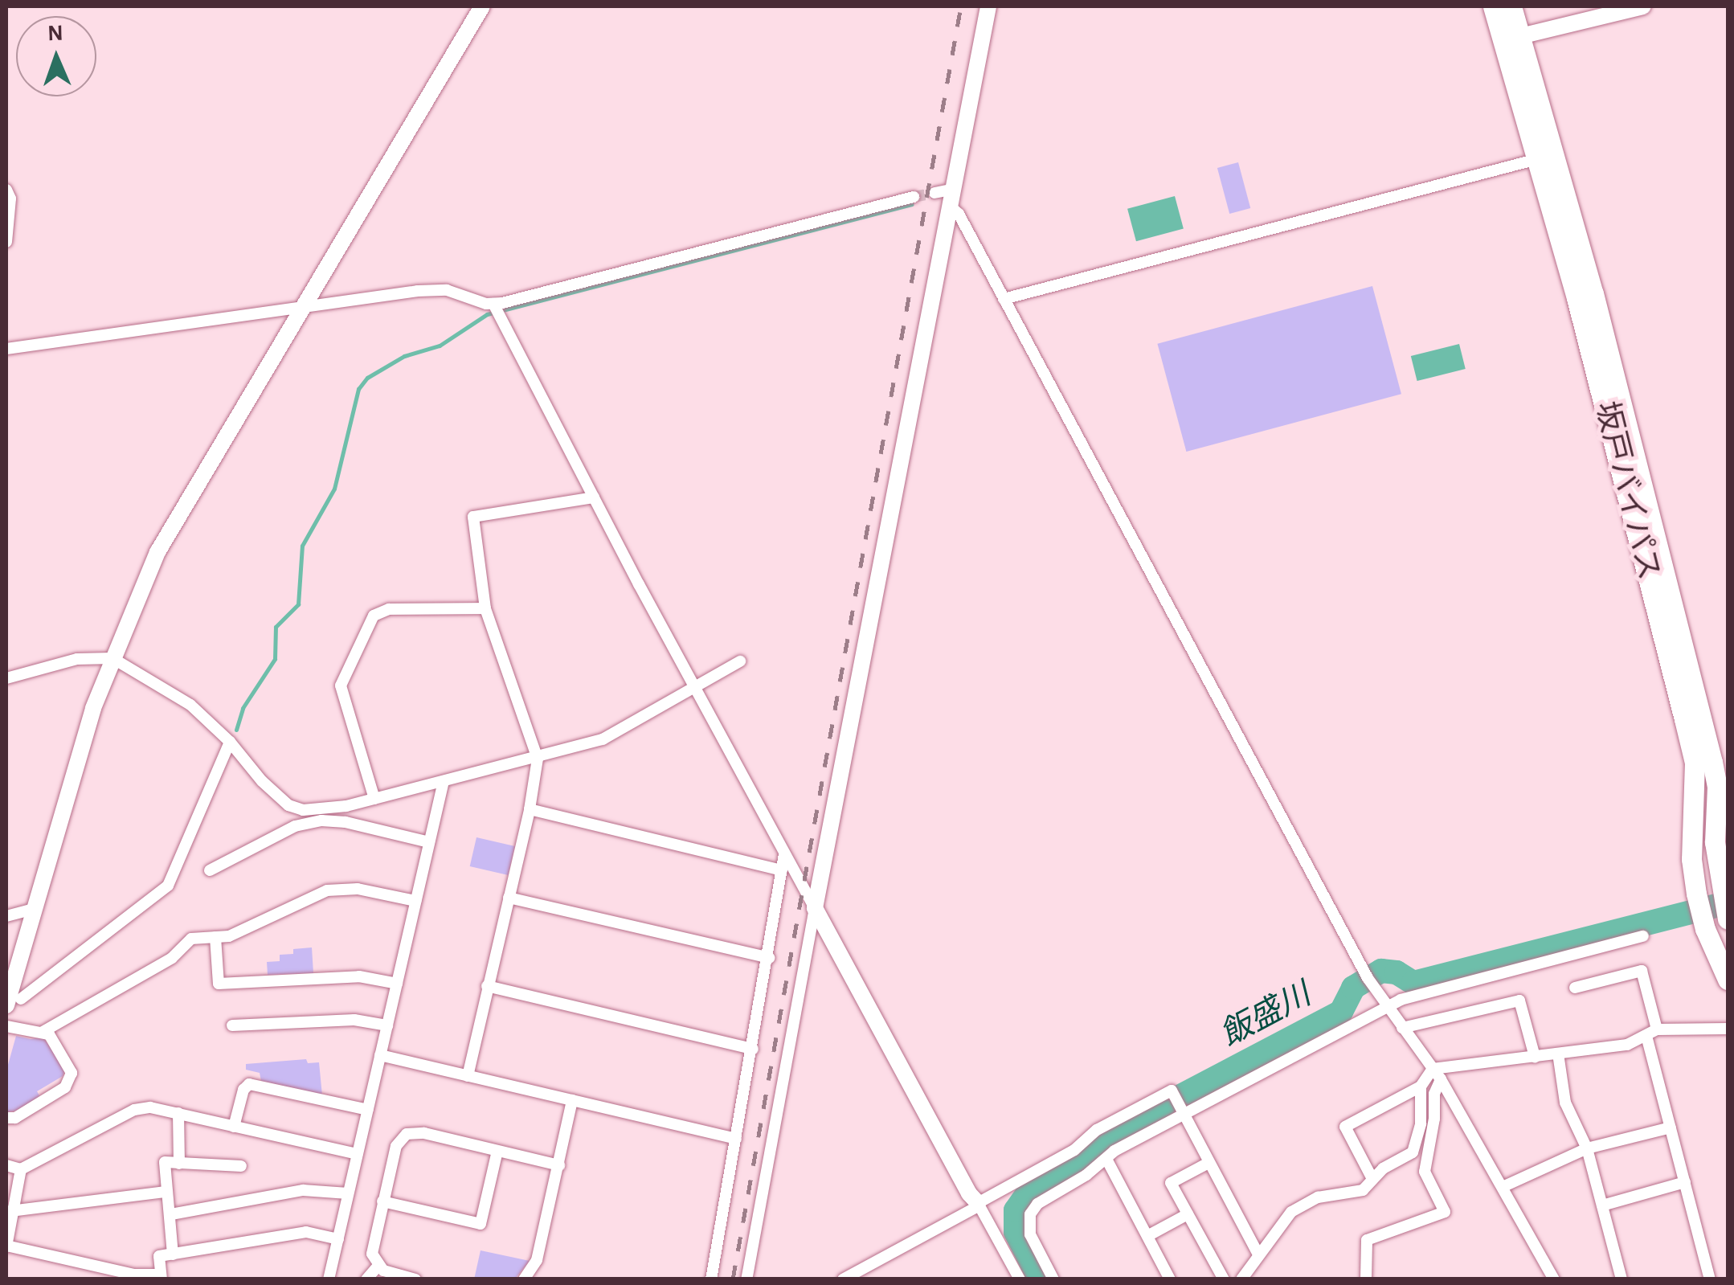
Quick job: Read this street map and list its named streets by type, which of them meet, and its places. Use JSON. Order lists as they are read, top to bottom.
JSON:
{
  "streets": {
    "highway": ["坂戸バイパス"]
  },
  "water": ["飯盛川"],
  "north": "top"
}
